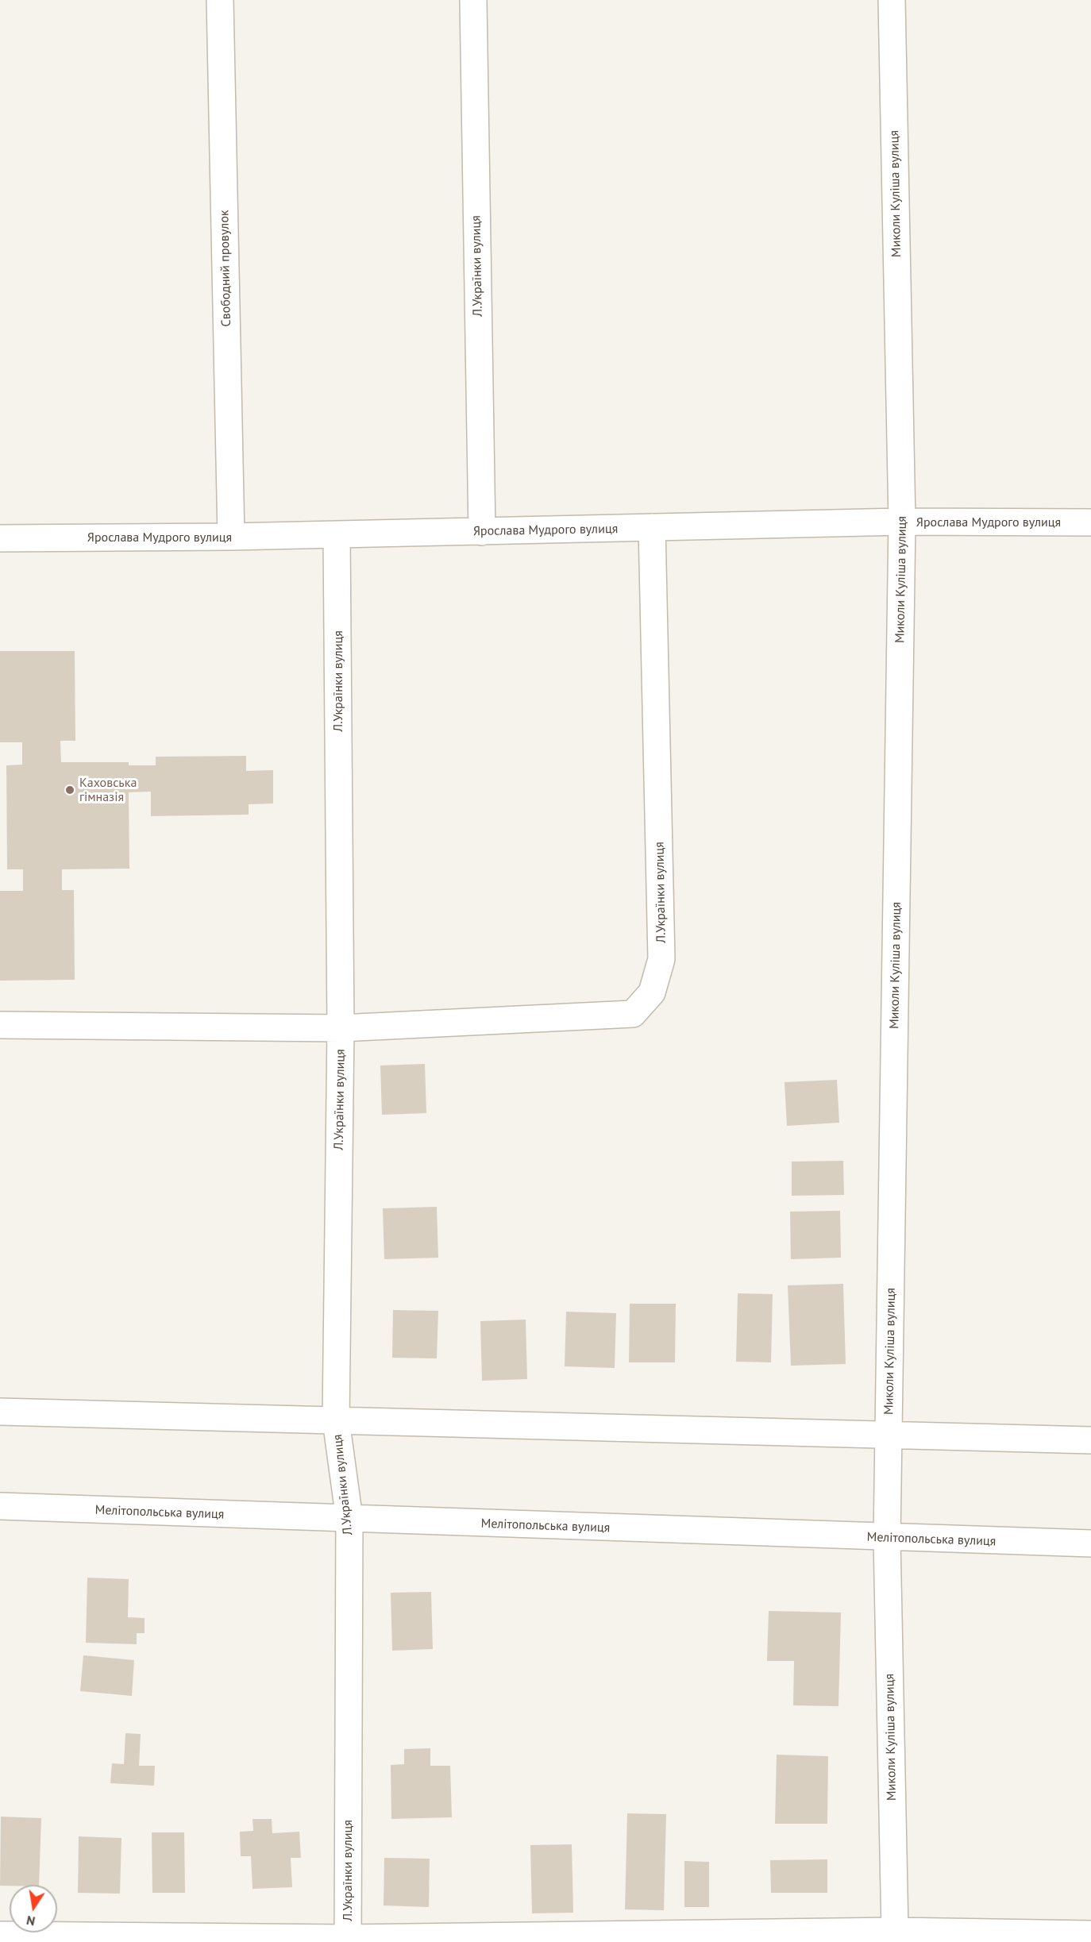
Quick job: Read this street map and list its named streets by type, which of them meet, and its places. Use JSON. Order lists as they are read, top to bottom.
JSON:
{
  "streets": {
    "street": [
      "Миколи Куліша вулиця",
      "Л.Українки вулиця",
      "Свободний провулок",
      "Ярослава Мудрого вулиця",
      "Мелітопольська вулиця"
    ]
  },
  "crossings": [
    ["Миколи Куліша вулиця", "Ярослава Мудрого вулиця"],
    ["Миколи Куліша вулиця", "Мелітопольська вулиця"],
    ["Л.Українки вулиця", "Ярослава Мудрого вулиця"],
    ["Л.Українки вулиця", "Мелітопольська вулиця"],
    ["Свободний провулок", "Ярослава Мудрого вулиця"]
  ],
  "places": ["Каховська гімназія"],
  "north": "bottom"
}
